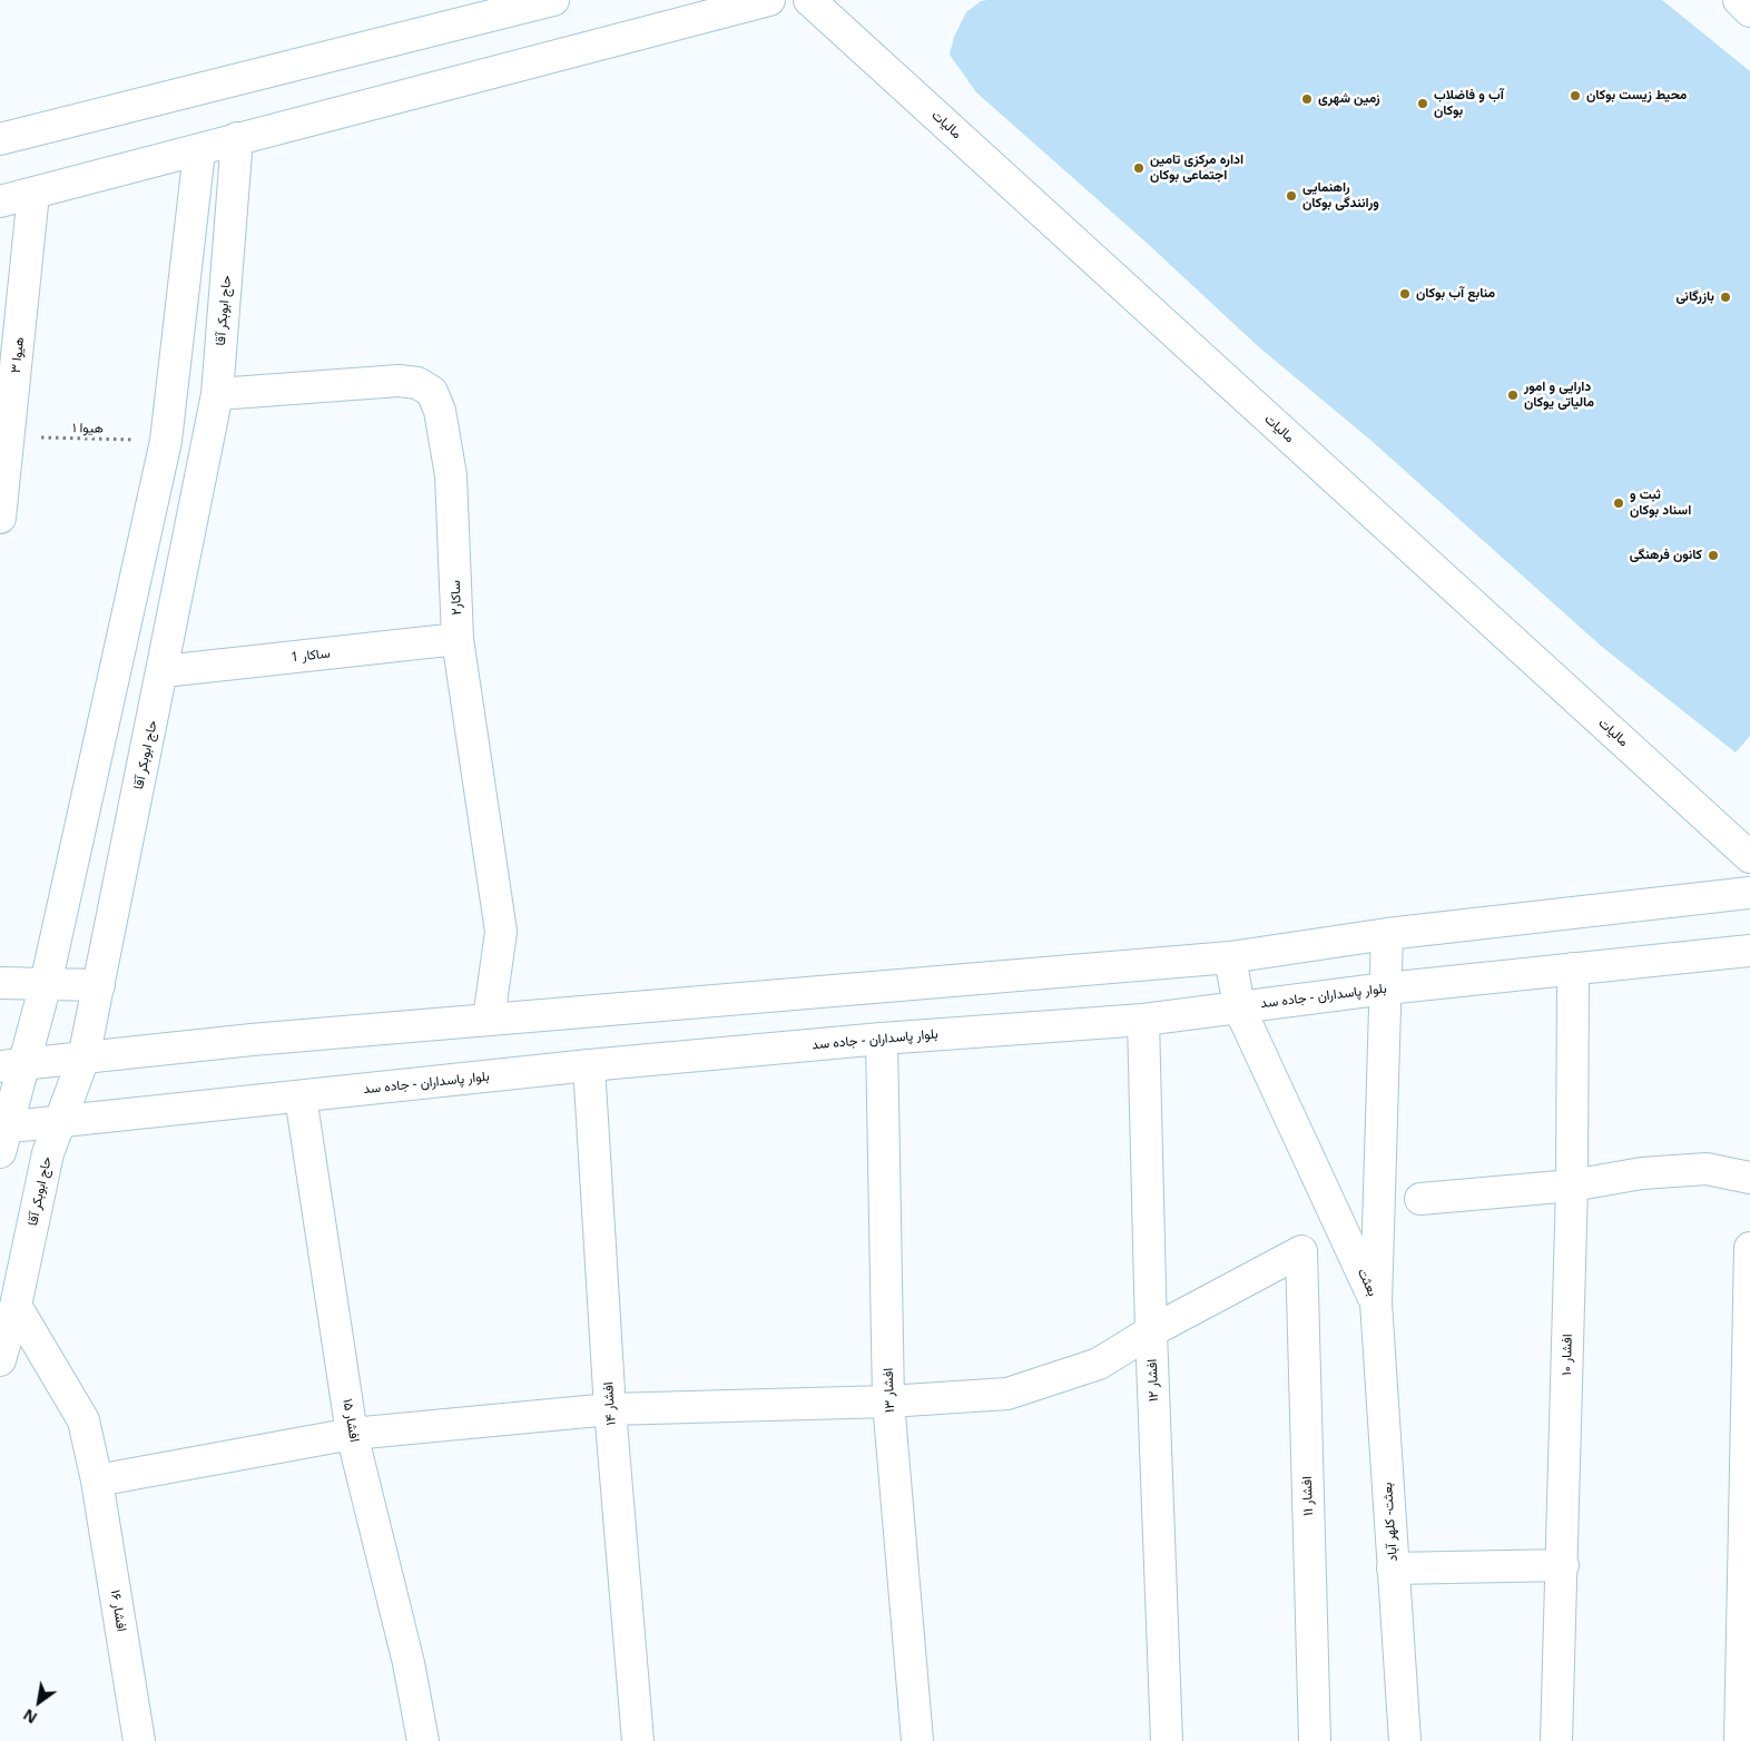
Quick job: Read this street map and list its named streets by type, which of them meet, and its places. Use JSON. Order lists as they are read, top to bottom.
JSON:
{
  "streets": {
    "street": [
      "مالیات",
      "حاج ابوبکر آقا",
      "هیوا ۳",
      "ساکار۲",
      "ساکار 1",
      "بلوار پاسداران - جاده سد",
      "بعثت",
      "افشار ۱۰",
      "افشار ۱۲",
      "افشار ۱۳",
      "افشار ۱۴",
      "افشار ۱۵",
      "افشار ۱۱",
      "بعثت- کلهر آباد",
      "افشار ۱۶"
    ],
    "path": ["هیوا ۱"]
  },
  "crossings": [
    ["حاج ابوبکر آقا", "ساکار۲"],
    ["حاج ابوبکر آقا", "ساکار 1"],
    ["حاج ابوبکر آقا", "بلوار پاسداران - جاده سد"],
    ["حاج ابوبکر آقا", "افشار ۱۶"],
    ["هیوا ۳", "هیوا ۱"],
    ["ساکار۲", "ساکار 1"],
    ["بلوار پاسداران - جاده سد", "بعثت"],
    ["بلوار پاسداران - جاده سد", "افشار ۱۰"],
    ["بلوار پاسداران - جاده سد", "افشار ۱۲"],
    ["بلوار پاسداران - جاده سد", "افشار ۱۳"],
    ["بلوار پاسداران - جاده سد", "افشار ۱۴"],
    ["بلوار پاسداران - جاده سد", "افشار ۱۵"],
    ["بعثت", "بعثت- کلهر آباد"],
    ["افشار ۱۲", "افشار ۱۱"]
  ],
  "places": [
    "محیط زیست بوکان",
    "زمین شهری",
    "آب و فاضلاب بوکان",
    "اداره مرکزی تامین اجتماعی بوکان",
    "راهنمایی ورانندگی بوکان",
    "منابع آب بوکان",
    "بازرگانی",
    "دارایی و امور مالیاتی یوکان",
    "ثبت و اسناد بوکان",
    "کانون فرهنگی"
  ],
  "north": "bottom left"
}
